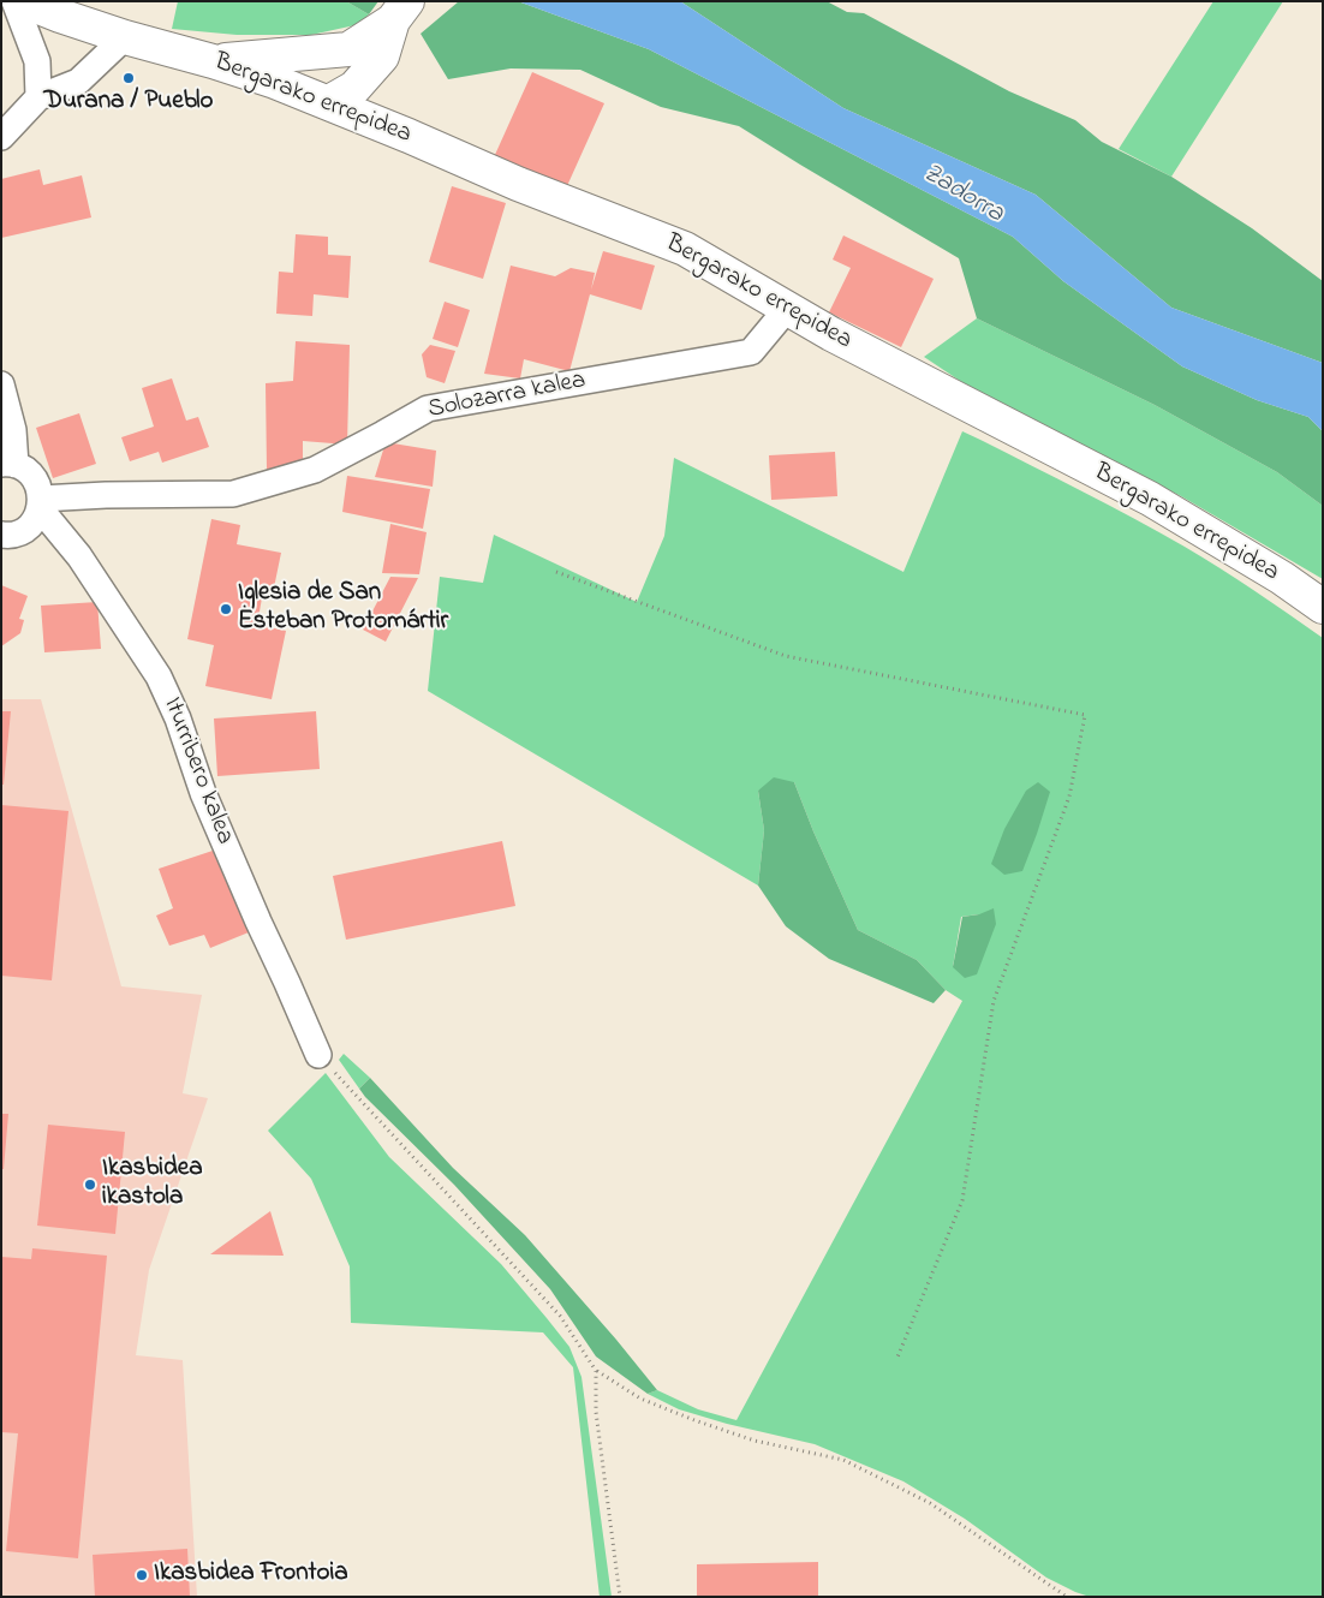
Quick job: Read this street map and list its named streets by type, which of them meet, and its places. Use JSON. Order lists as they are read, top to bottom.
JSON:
{
  "streets": {
    "street": ["Bergarako errepidea", "Solozarra kalea", "Iturribero kalea"]
  },
  "crossings": [
    ["Bergarako errepidea", "Solozarra kalea"],
    ["Solozarra kalea", "Iturribero kalea"]
  ],
  "water": ["Zadorra"],
  "places": [
    "Durana / Pueblo",
    "Iglesia de San Esteban Protomártir",
    "Ikasbidea ikastola",
    "Ikasbidea Frontoia"
  ]
}
